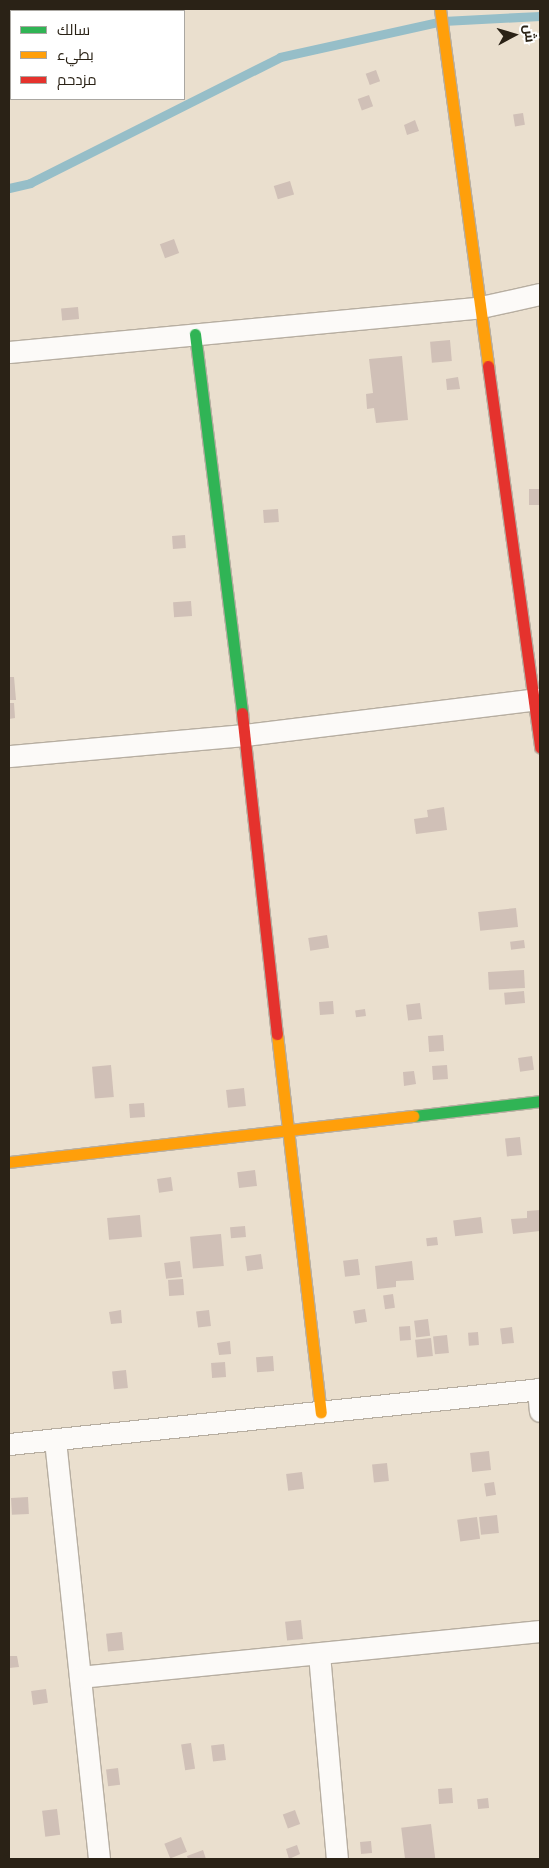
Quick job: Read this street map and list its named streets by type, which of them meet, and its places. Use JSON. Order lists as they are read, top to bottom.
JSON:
{
  "legend": ["سالك", "بطيء", "مزدحم"],
  "north": "right"
}
